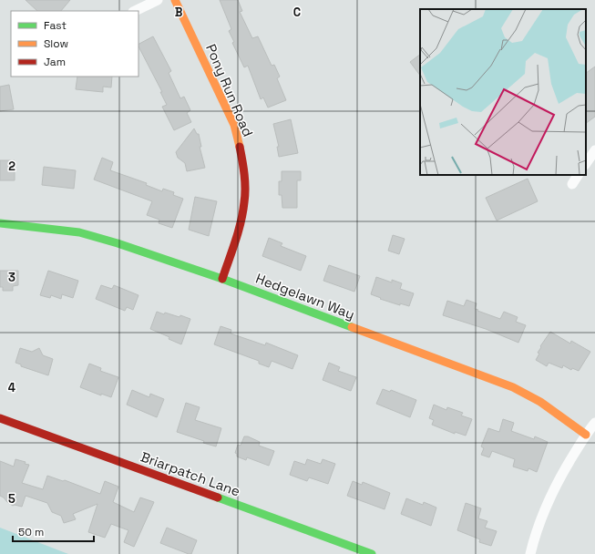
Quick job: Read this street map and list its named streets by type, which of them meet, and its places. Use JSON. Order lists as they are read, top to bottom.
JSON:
{
  "streets": {
    "street": ["Pony Run Road", "Hedgelawn Way", "Briarpatch Lane"]
  },
  "crossings": [
    ["Pony Run Road", "Hedgelawn Way"]
  ],
  "legend": ["Fast", "Slow", "Jam"],
  "scale_bar": "50 m",
  "grid": {
    "columns": ["B", "C"],
    "rows": [
      "2",
      "3",
      "4",
      "5"
    ]
  }
}
